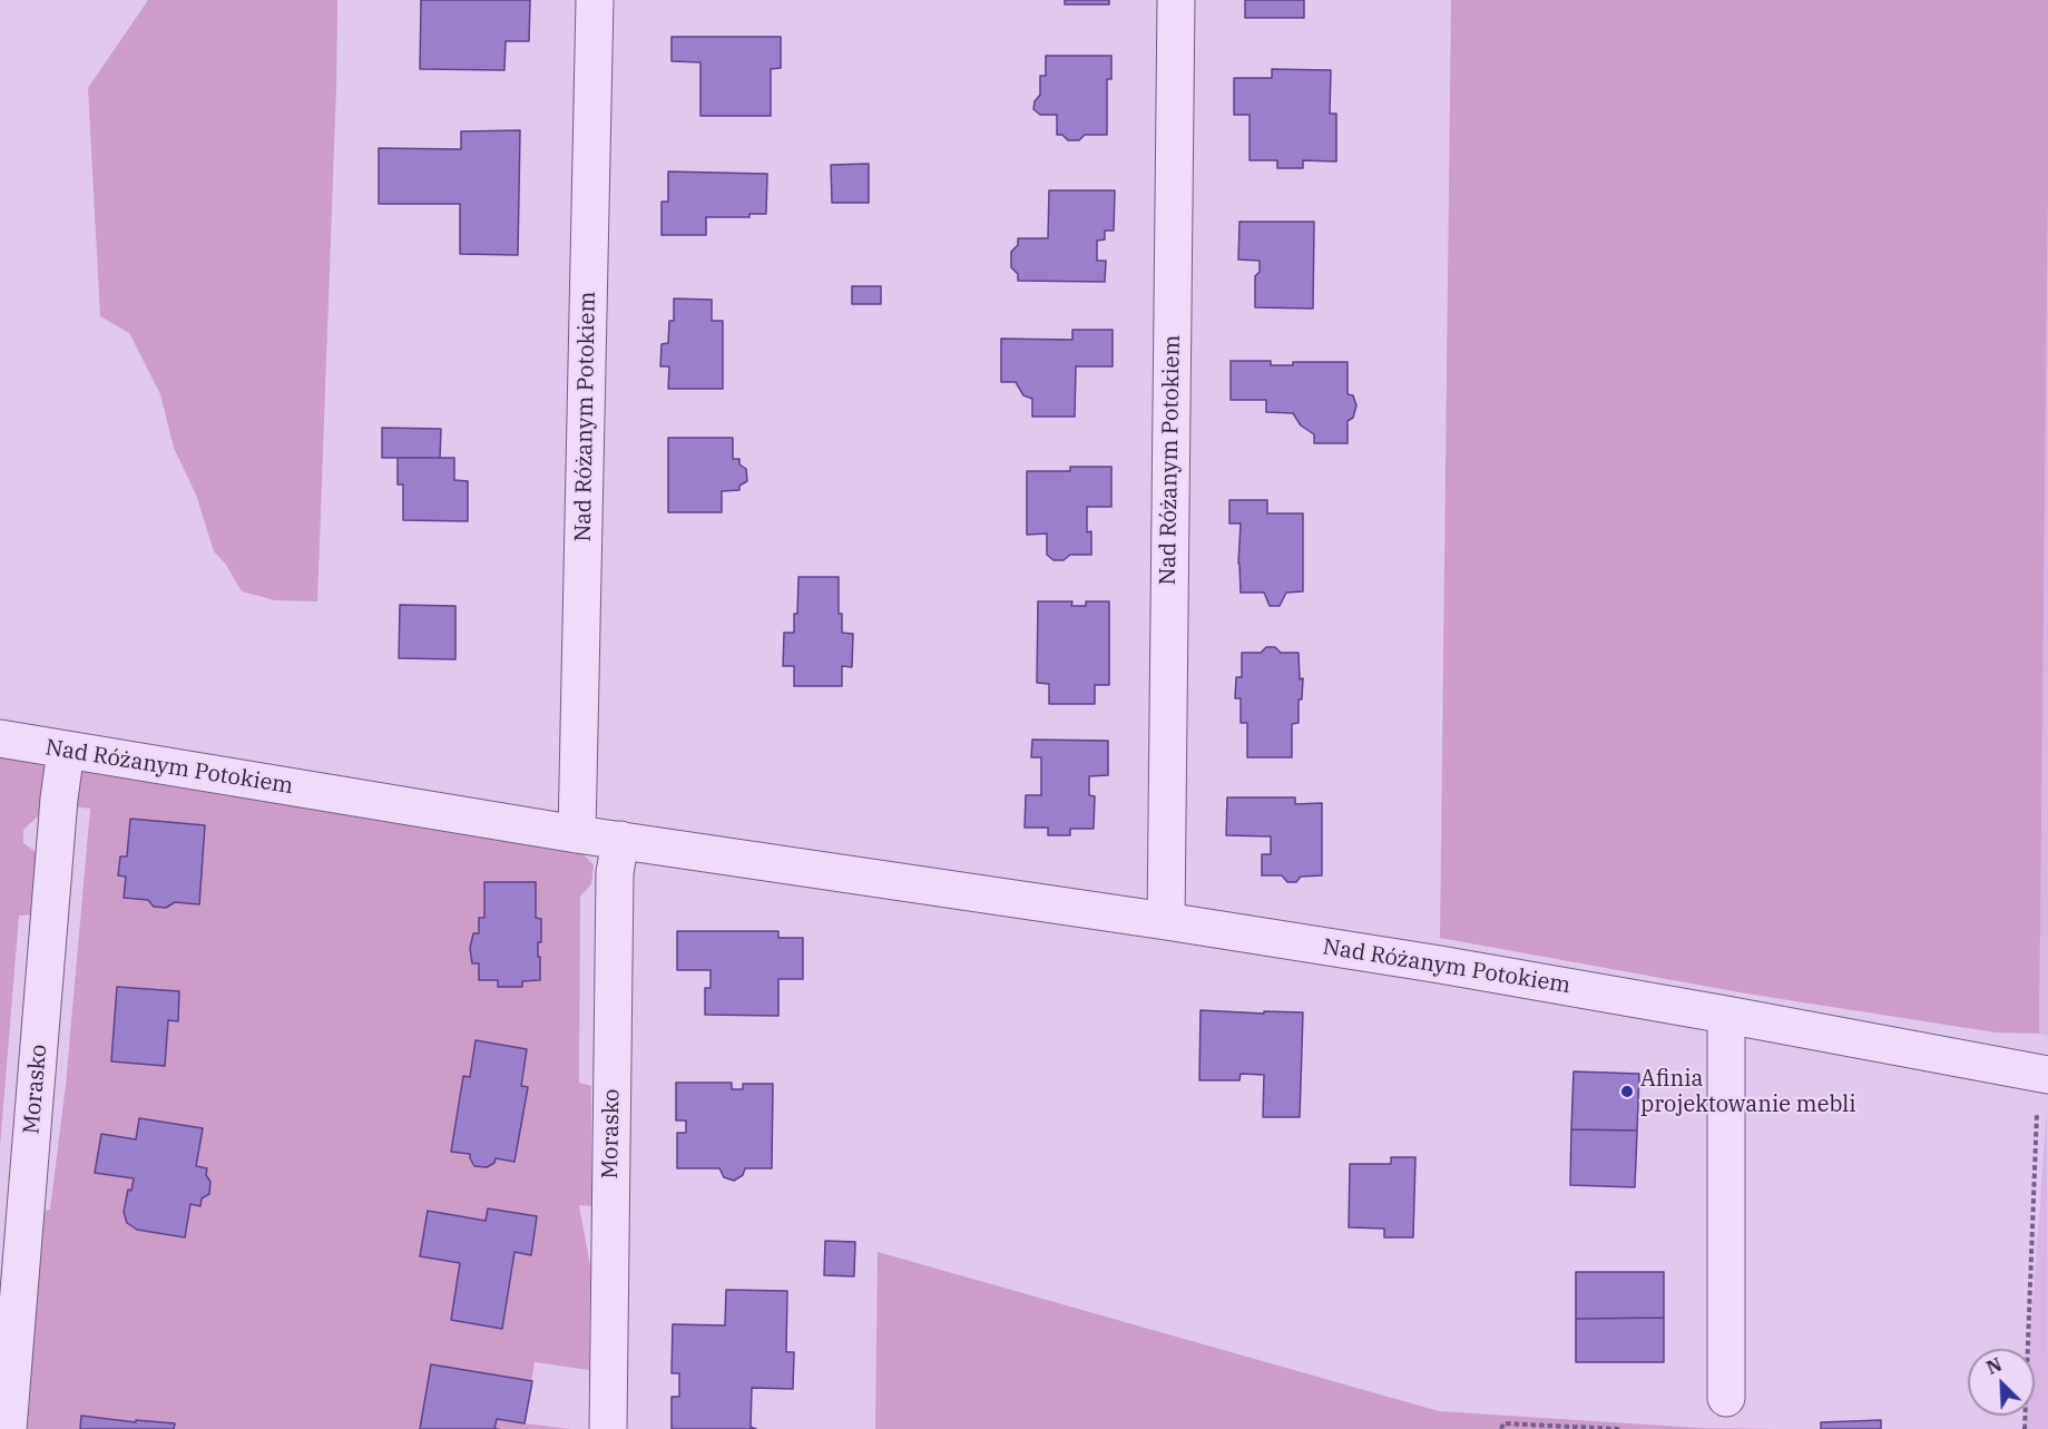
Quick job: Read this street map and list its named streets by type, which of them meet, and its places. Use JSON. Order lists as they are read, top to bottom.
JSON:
{
  "streets": {
    "street": ["Nad Różanym Potokiem", "Morasko"]
  },
  "crossings": [
    ["Nad Różanym Potokiem", "Morasko"]
  ],
  "places": ["Afinia projektowanie mebli"],
  "north": "top left"
}
